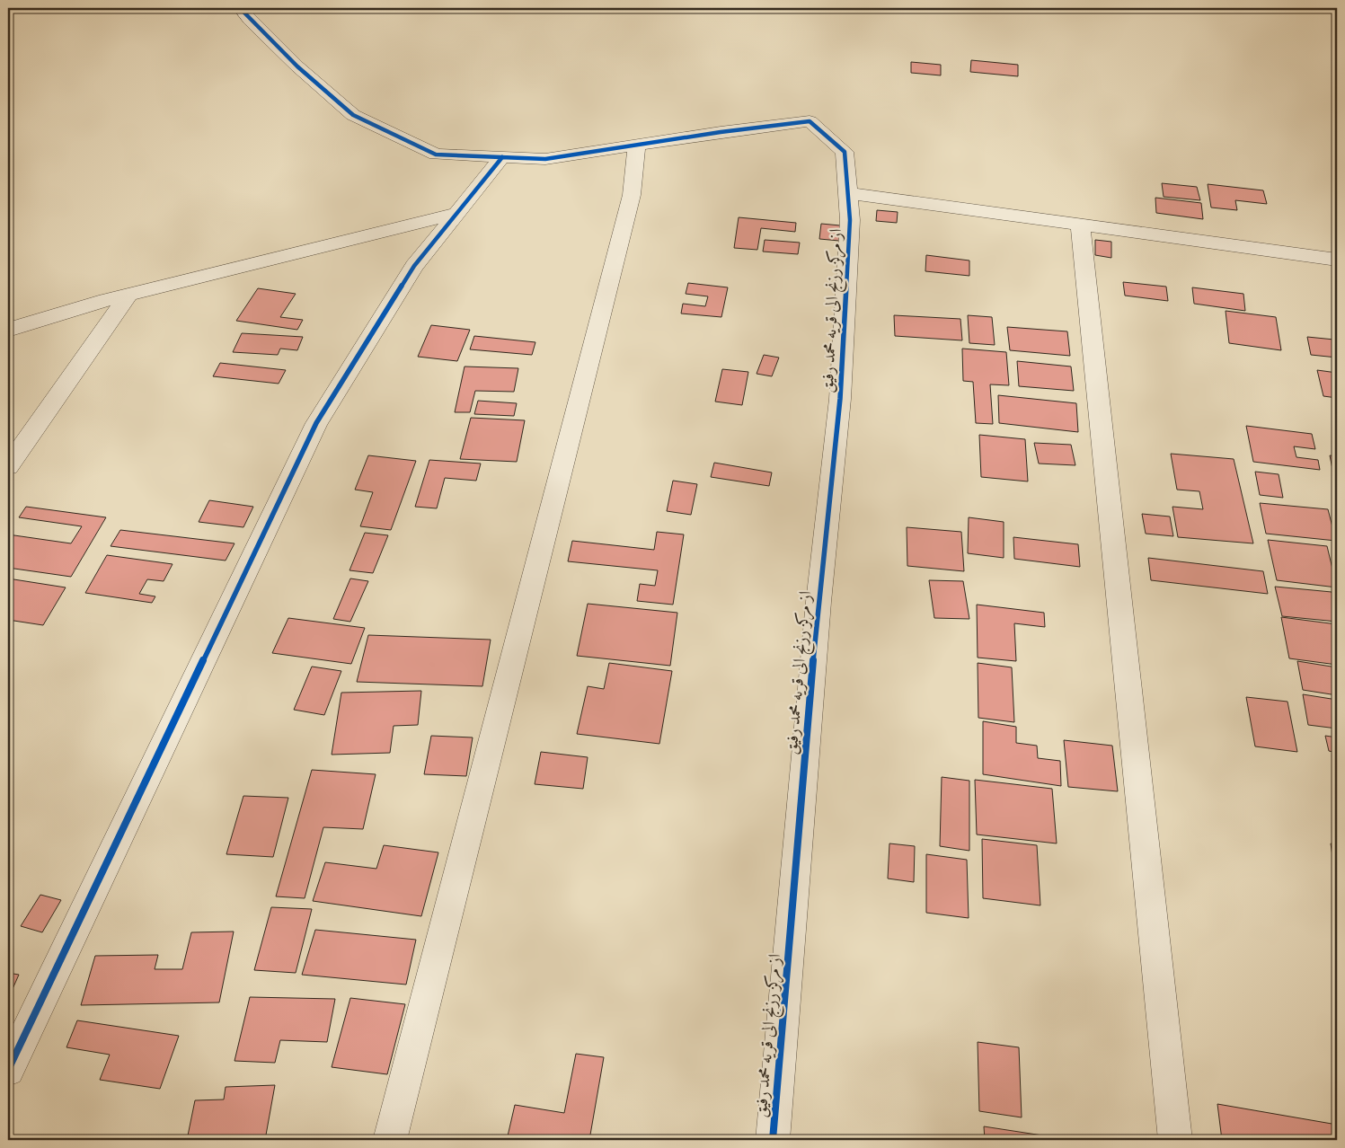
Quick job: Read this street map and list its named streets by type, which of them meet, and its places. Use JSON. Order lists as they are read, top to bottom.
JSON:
{
  "streets": {
    "street": ["از مرکز رزنج الی قریه محمد رفیق"]
  }
}
